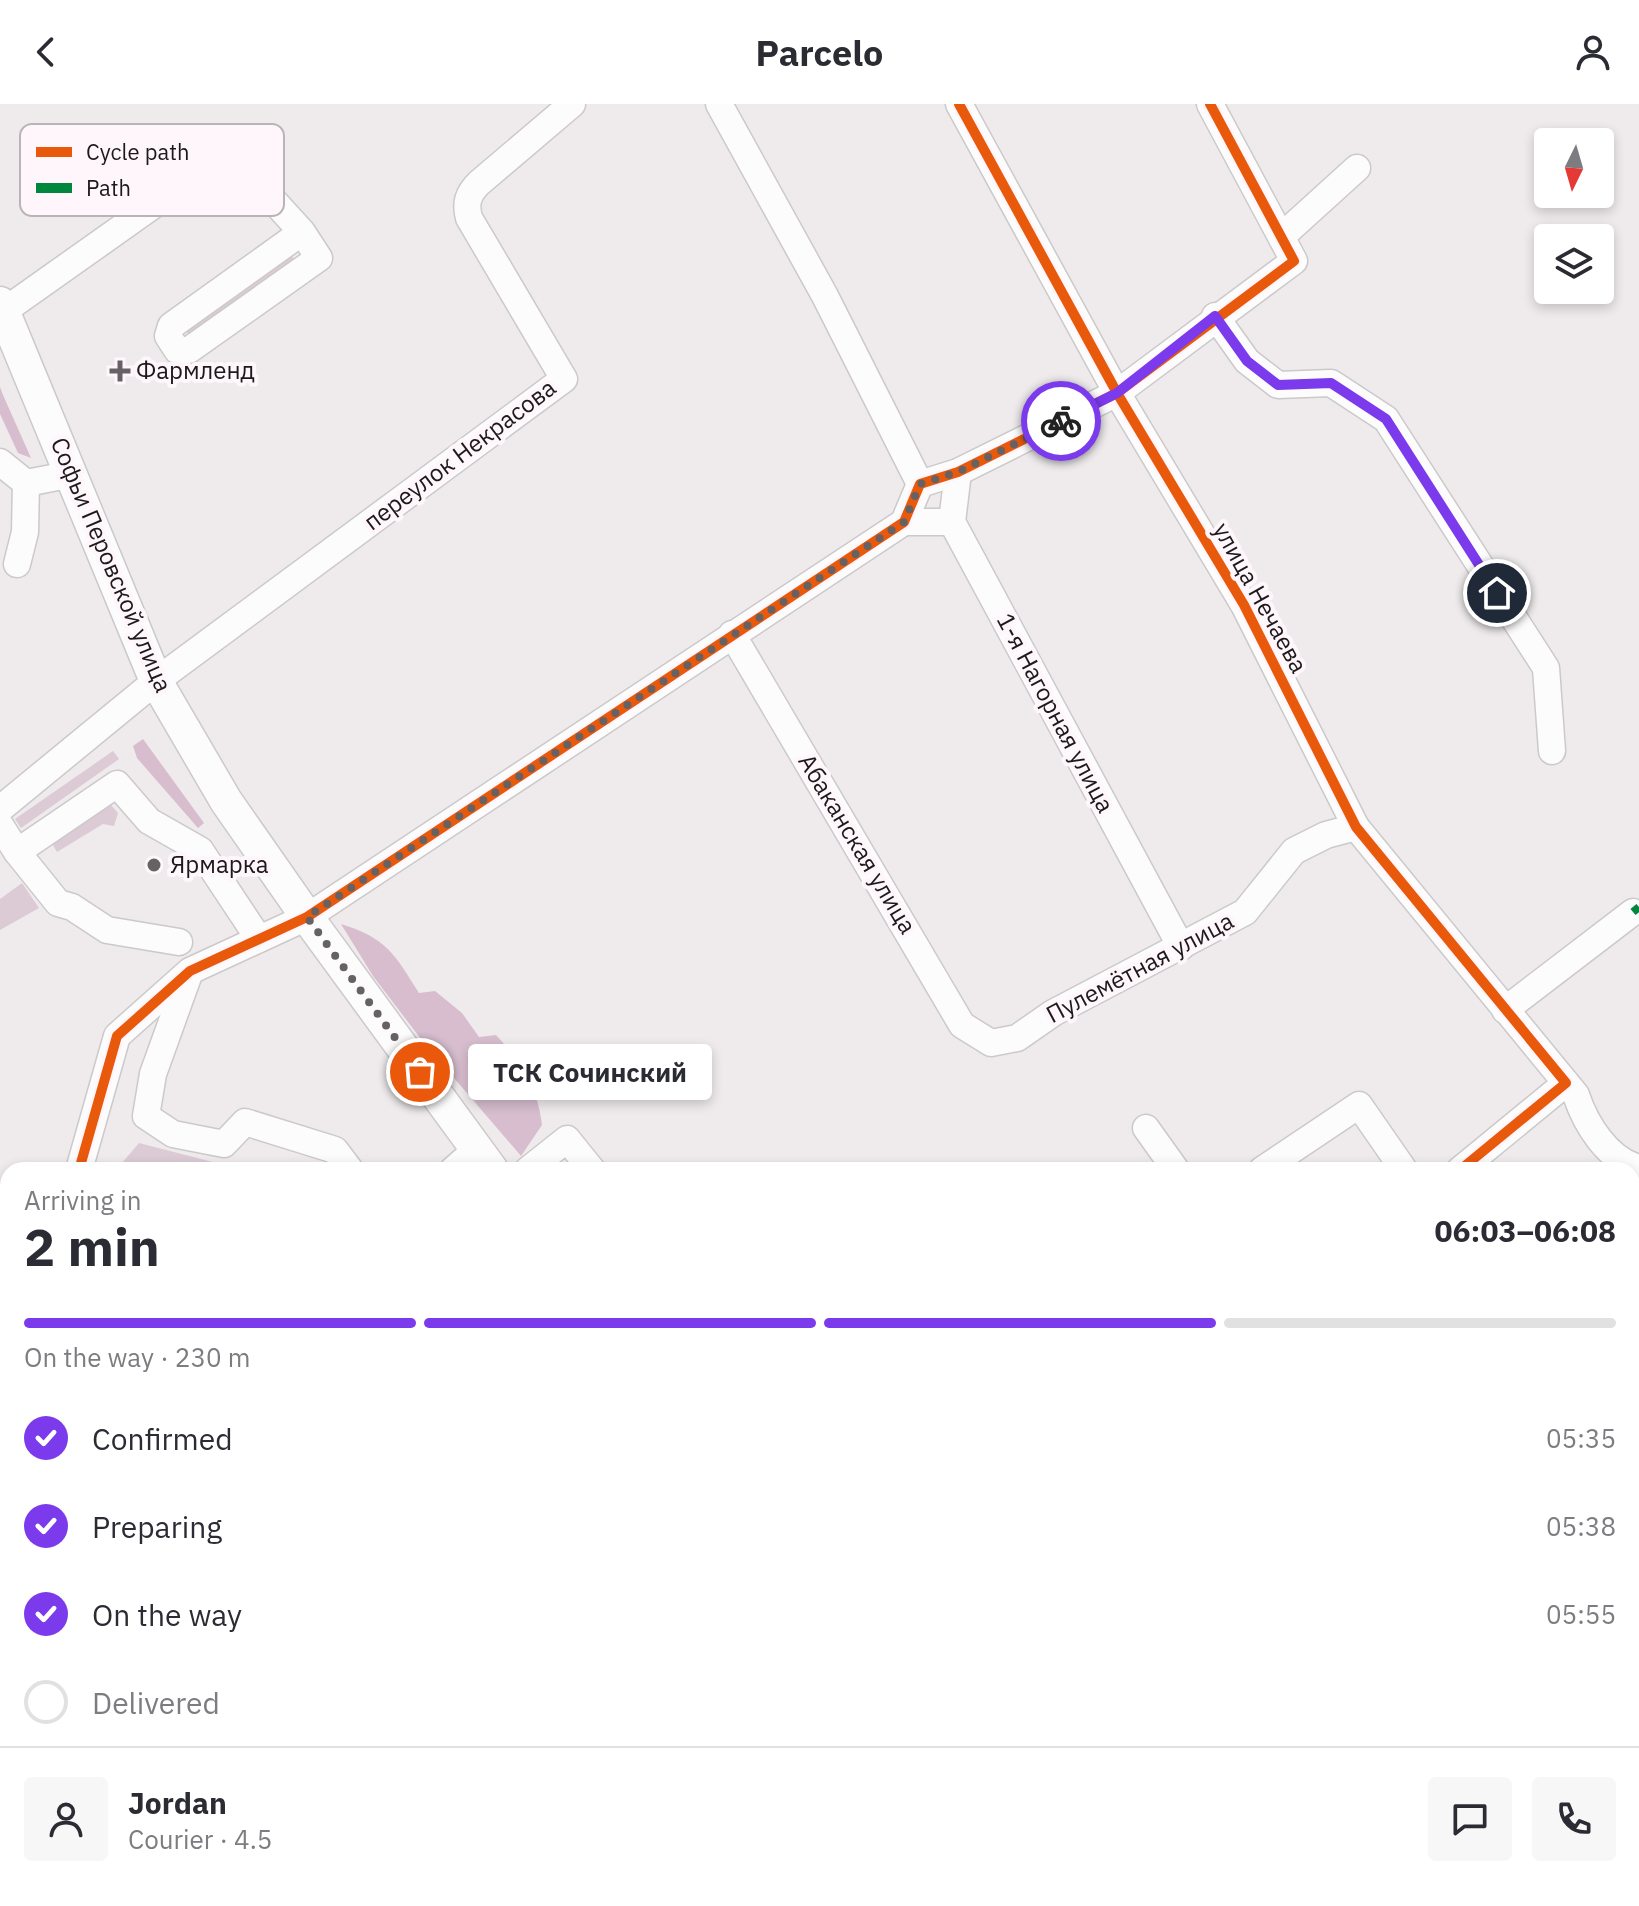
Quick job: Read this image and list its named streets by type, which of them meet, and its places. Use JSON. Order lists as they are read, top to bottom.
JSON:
{
  "streets": {
    "main road": ["Софьи Перовской улица"],
    "street": [
      "переулок Некрасова",
      "улица Нечаева",
      "1-я Нагорная улица",
      "Абаканская улица",
      "Пулемётная улица"
    ]
  },
  "crossings": [
    ["переулок Некрасова", "Софьи Перовской улица"],
    ["улица Нечаева", "Пулемётная улица"],
    ["1-я Нагорная улица", "Пулемётная улица"],
    ["Абаканская улица", "Пулемётная улица"]
  ],
  "places": {
    "health": ["Фармленд"],
    "other": ["Ярмарка", "ТСК Сочинский"]
  },
  "legend": ["Cycle path", "Path"],
  "north": "bottom",
  "page": {
    "header": "Parcelo",
    "bubble": "ТСК Сочинский",
    "heading": ["2 min", "Arriving in", "06:03–06:08"],
    "panel": ["Jordan", "Courier · 4.5"],
    "bar": "On the way · 230 m",
    "list": [
      ["Confirmed", "05:35"],
      ["Preparing", "05:38"],
      ["On the way", "05:55"],
      "Delivered"
    ]
  }
}
